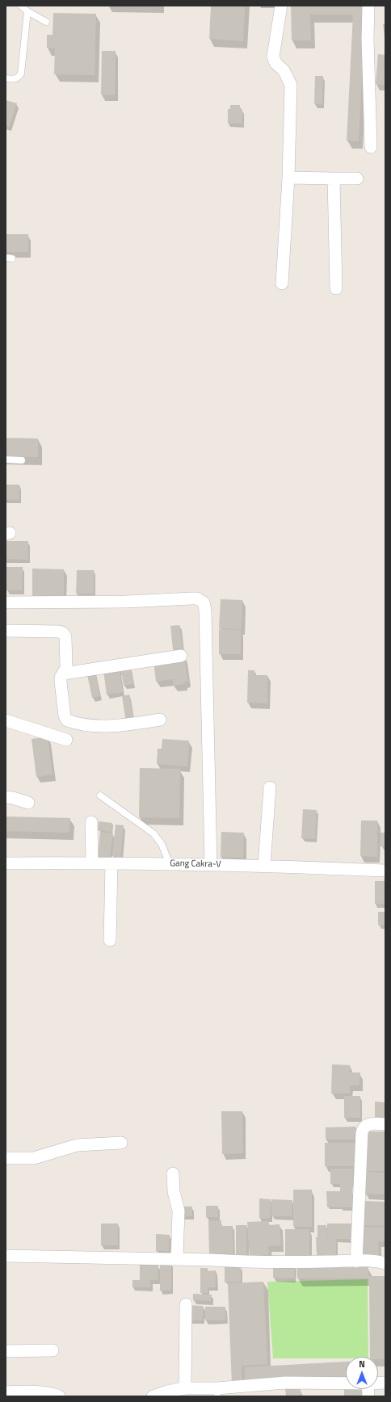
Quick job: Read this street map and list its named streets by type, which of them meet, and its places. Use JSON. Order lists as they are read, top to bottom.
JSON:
{
  "streets": {
    "street": ["Gang Cakra-V"]
  },
  "north": "top"
}
